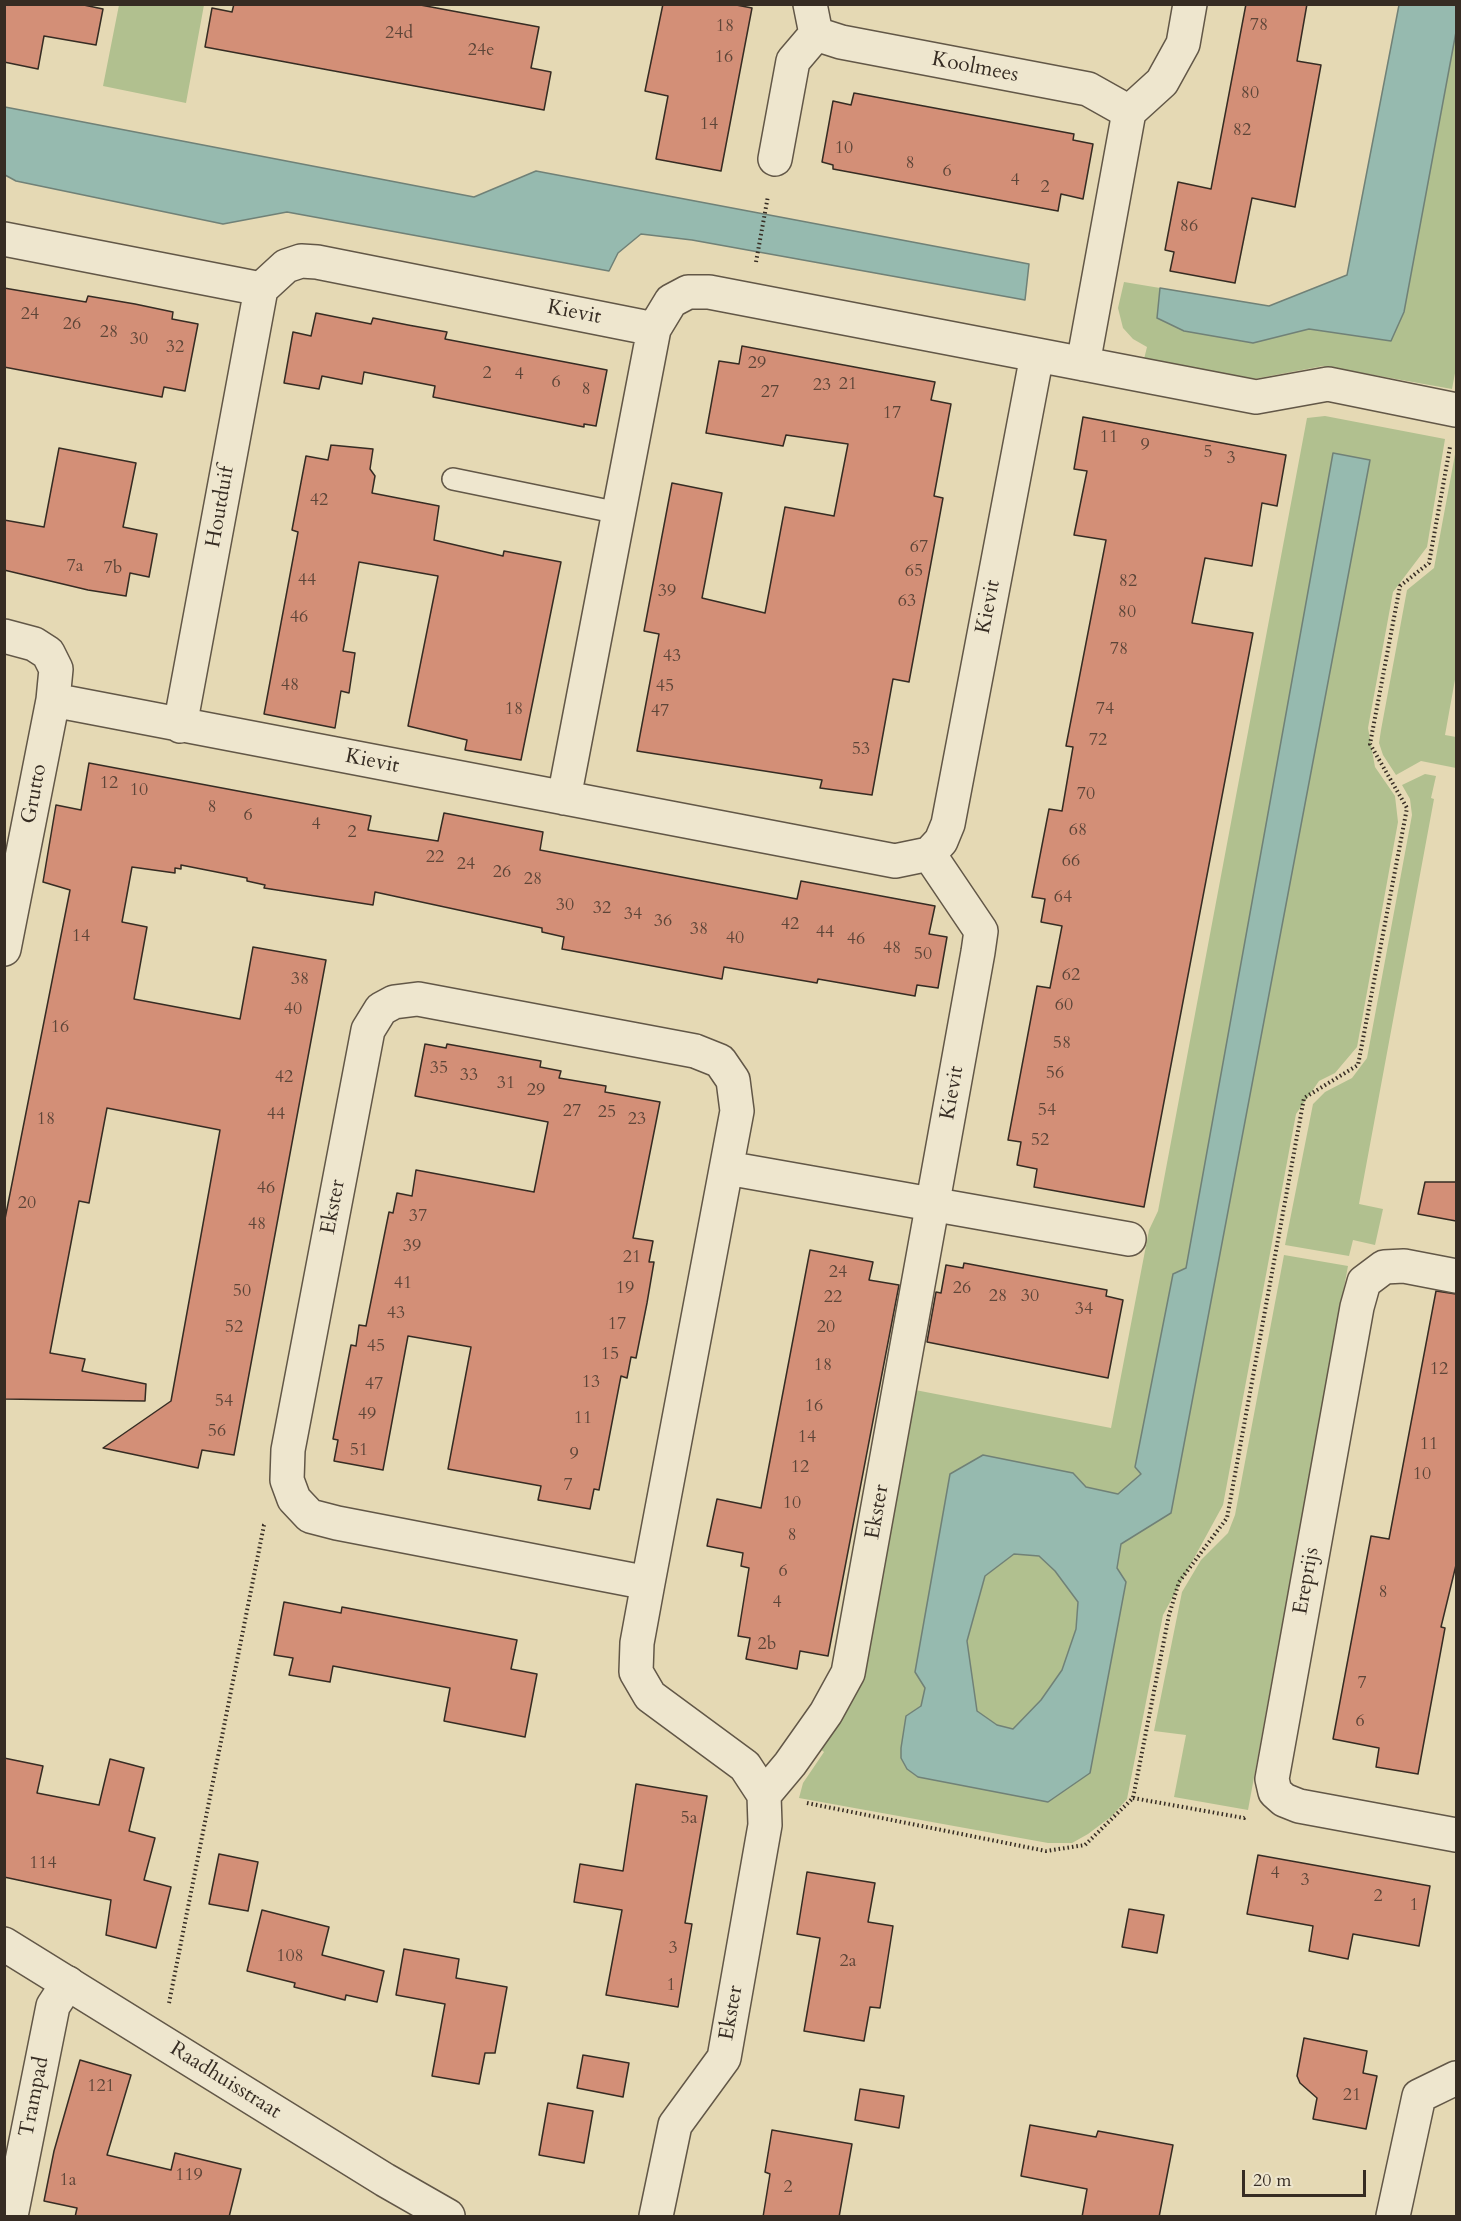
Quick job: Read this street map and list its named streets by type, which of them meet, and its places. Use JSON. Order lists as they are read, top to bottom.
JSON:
{
  "streets": {
    "street": [
      "Koolmees",
      "Kievit",
      "Houtduif",
      "Grutto",
      "Ekster",
      "Ereprijs",
      "Raadhuisstraat",
      "Trampad"
    ]
  },
  "crossings": [
    ["Kievit", "Houtduif"],
    ["Kievit", "Ekster"],
    ["Raadhuisstraat", "Trampad"]
  ],
  "house_numbers": [
    "78",
    "18",
    "24d",
    "24e",
    "16",
    "80",
    "14",
    "82",
    "10",
    "8",
    "6",
    "4",
    "2",
    "86",
    "24",
    "26",
    "28",
    "30",
    "32",
    "29",
    "2",
    "4",
    "6",
    "21",
    "23",
    "8",
    "27",
    "17",
    "11",
    "9",
    "5",
    "3",
    "42",
    "67",
    "7a",
    "7b",
    "65",
    "44",
    "82",
    "39",
    "63",
    "80",
    "46",
    "78",
    "43",
    "48",
    "45",
    "18",
    "74",
    "47",
    "72",
    "53",
    "12",
    "10",
    "70",
    "8",
    "6",
    "4",
    "68",
    "2",
    "22",
    "66",
    "24",
    "26",
    "28",
    "64",
    "30",
    "32",
    "34",
    "36",
    "42",
    "38",
    "44",
    "14",
    "40",
    "46",
    "48",
    "50",
    "62",
    "38",
    "60",
    "40",
    "16",
    "58",
    "35",
    "56",
    "33",
    "42",
    "31",
    "29",
    "54",
    "27",
    "25",
    "44",
    "18",
    "23",
    "52",
    "46",
    "20",
    "37",
    "48",
    "39",
    "21",
    "24",
    "41",
    "19",
    "26",
    "50",
    "28",
    "30",
    "22",
    "34",
    "43",
    "17",
    "52",
    "20",
    "45",
    "15",
    "18",
    "12",
    "13",
    "47",
    "54",
    "16",
    "49",
    "11",
    "56",
    "14",
    "11",
    "51",
    "9",
    "12",
    "10",
    "7",
    "10",
    "8",
    "6",
    "8",
    "4",
    "2b",
    "7",
    "6",
    "5a",
    "114",
    "4",
    "3",
    "2",
    "1",
    "3",
    "108",
    "2a",
    "1",
    "121",
    "21",
    "119",
    "1a",
    "2"
  ],
  "scale_bar": "20 m"
}
